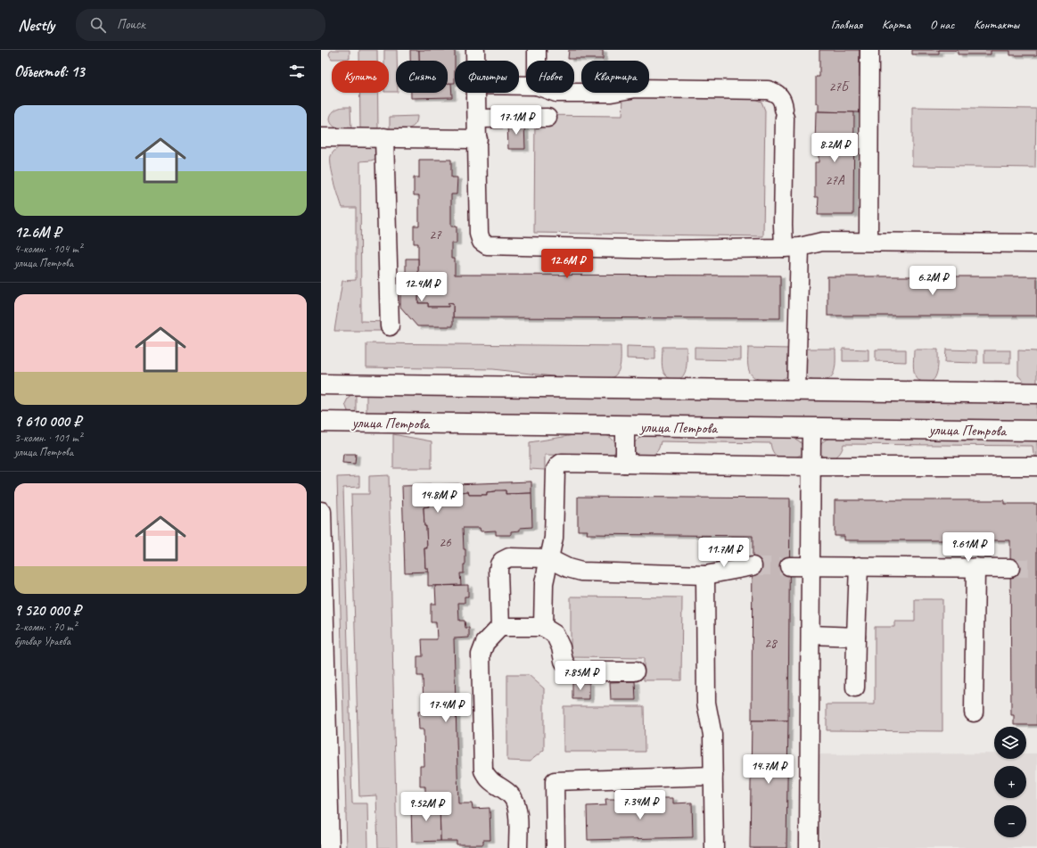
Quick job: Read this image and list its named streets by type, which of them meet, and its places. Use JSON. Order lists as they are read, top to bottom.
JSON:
{
  "streets": {
    "main road": ["улица Петрова"]
  },
  "house_numbers": [
    "27Б",
    "27А",
    "27",
    "26",
    "28"
  ],
  "page": {
    "header": "Nestly",
    "search": "Поиск",
    "nav": [
      "Главная",
      "Карта",
      "О нас",
      "Контакты"
    ],
    "heading": "Объектов: 13",
    "chip": [
      "Купить",
      "Снять",
      "Фильтры",
      "Новое",
      "Квартира"
    ],
    "list": [
      {
        "name": "12.6M ₽",
        "note": "4-комн. · 104 m² · улица Петрова"
      },
      {
        "name": "9 610 000 ₽",
        "note": "3-комн. · 101 m² · улица Петрова"
      },
      {
        "name": "9 520 000 ₽",
        "note": "2-комн. · 70 m² · бульвар Ураева"
      }
    ],
    "price": [
      "17.1M ₽",
      "8.2M ₽",
      "12.6M ₽",
      "6.2M ₽",
      "12.4M ₽",
      "14.8M ₽",
      "9.61M ₽",
      "11.7M ₽",
      "7.85M ₽",
      "17.4M ₽",
      "14.7M ₽",
      "7.34M ₽",
      "9.52M ₽"
    ],
    "map_buttons": ["+", "−"]
  }
}
